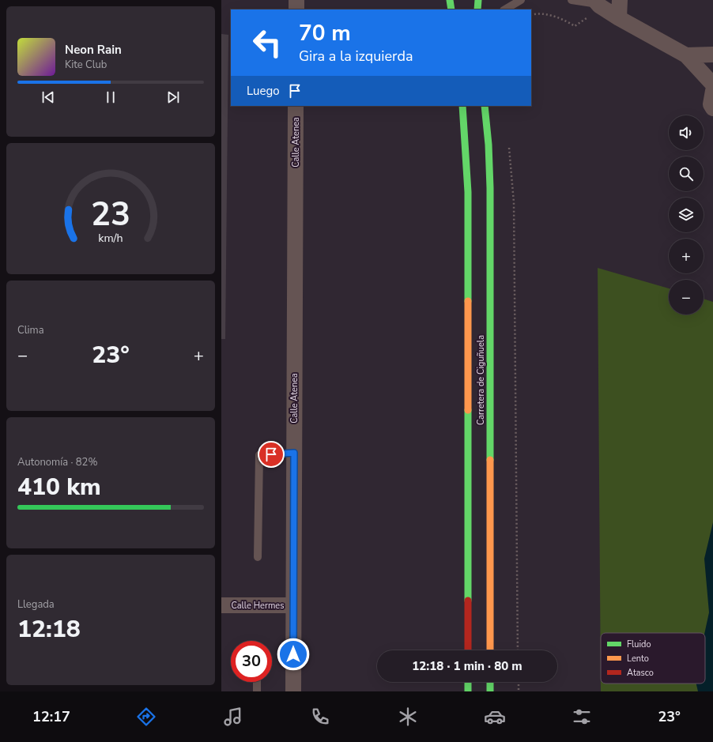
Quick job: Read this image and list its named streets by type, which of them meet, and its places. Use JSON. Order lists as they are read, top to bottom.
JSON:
{
  "streets": {
    "street": ["Calle Atenea", "Carretera de Ciguñuela", "Calle Hermes"]
  },
  "crossings": [
    ["Calle Atenea", "Calle Hermes"]
  ],
  "legend": ["Fluido", "Lento", "Atasco"],
  "page": {
    "turn": ["70 m", "Gira a la izquierda"],
    "song": ["Neon Rain", "Kite Club"],
    "then": "Luego",
    "map_buttons": ["+", "−"],
    "tile": [
      "Clima",
      ["Autonomía · 82%", "410 km"],
      ["Llegada", "12:18"]
    ],
    "heat": ["−", "23°", "+"],
    "limit": "30",
    "trip": "12:18 · 1 min · 80 m",
    "tabs": ["12:17", "23°"],
    "gauge": ["23", "km/h"]
  }
}
